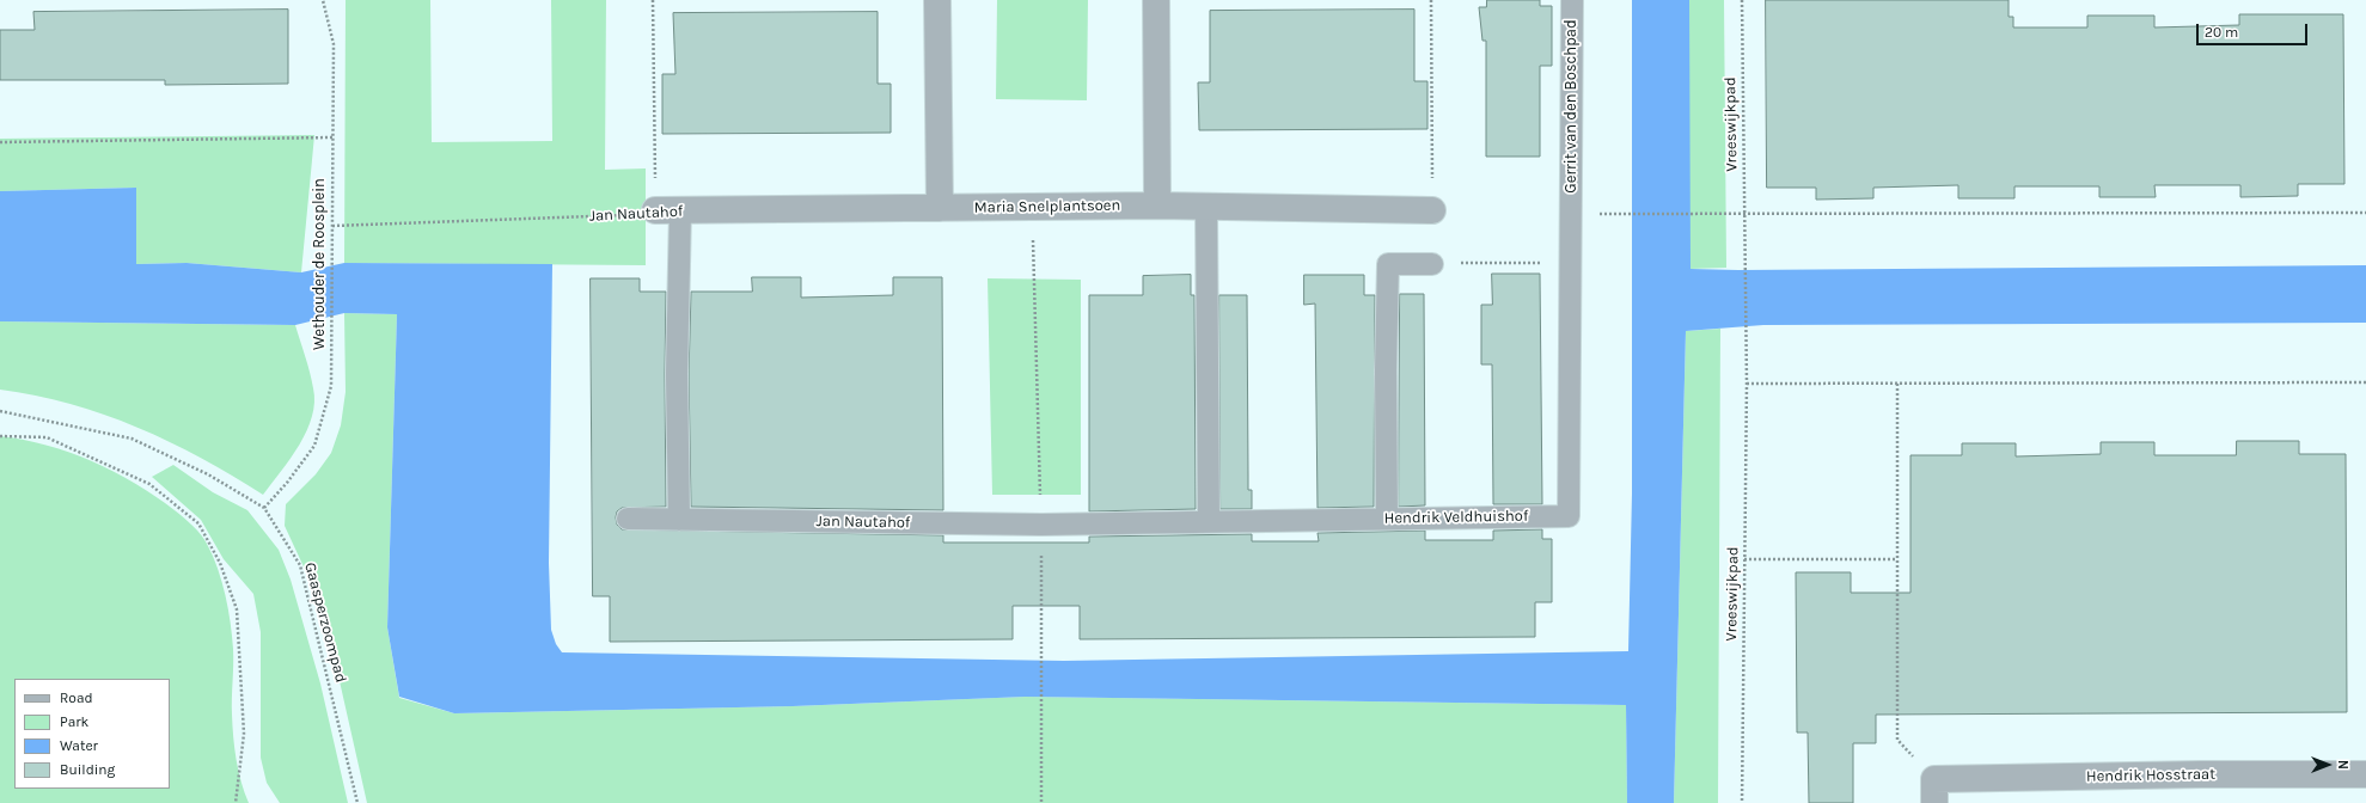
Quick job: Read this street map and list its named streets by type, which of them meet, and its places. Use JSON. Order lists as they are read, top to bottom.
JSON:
{
  "streets": {
    "street": [
      "Gerrit van den Boschpad",
      "Maria Snelplantsoen",
      "Jan Nautahof",
      "Hendrik Veldhuishof",
      "Hendrik Hosstraat"
    ],
    "path": ["Vreeswijkpad", "Wethouder de Roosplein", "Gaasperzoompad"]
  },
  "crossings": [
    ["Gerrit van den Boschpad", "Hendrik Veldhuishof"],
    ["Maria Snelplantsoen", "Jan Nautahof"],
    ["Jan Nautahof", "Wethouder de Roosplein"],
    ["Jan Nautahof", "Hendrik Veldhuishof"],
    ["Wethouder de Roosplein", "Gaasperzoompad"]
  ],
  "legend": [
    "Road",
    "Park",
    "Water",
    "Building"
  ],
  "scale_bar": "20 m",
  "north": "right"
}
